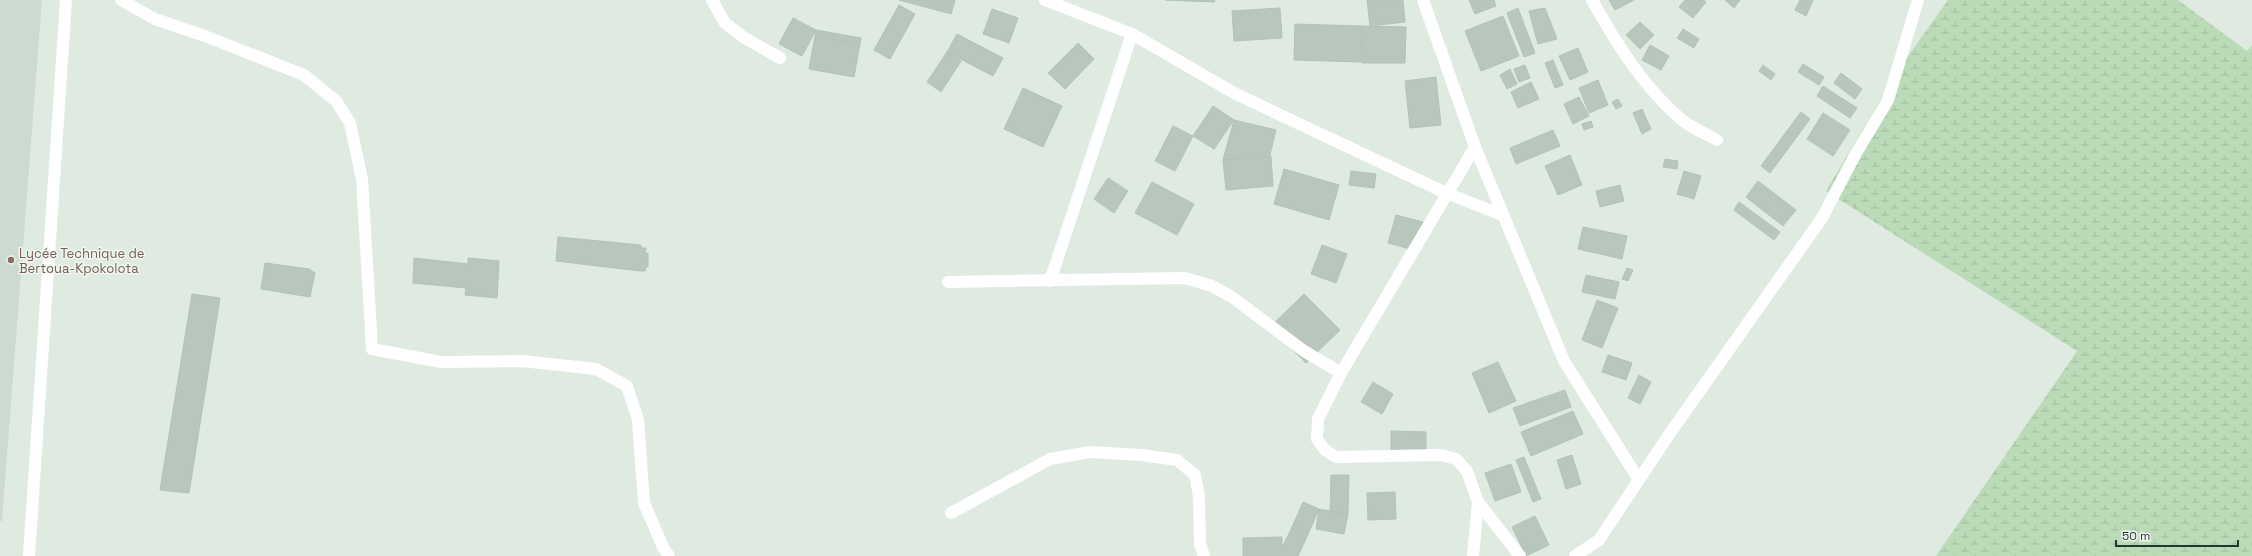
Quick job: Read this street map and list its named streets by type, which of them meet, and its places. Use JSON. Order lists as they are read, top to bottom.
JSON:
{
  "places": ["Lycée Technique de Bertoua-Kpokolota"],
  "scale_bar": "50 m"
}
